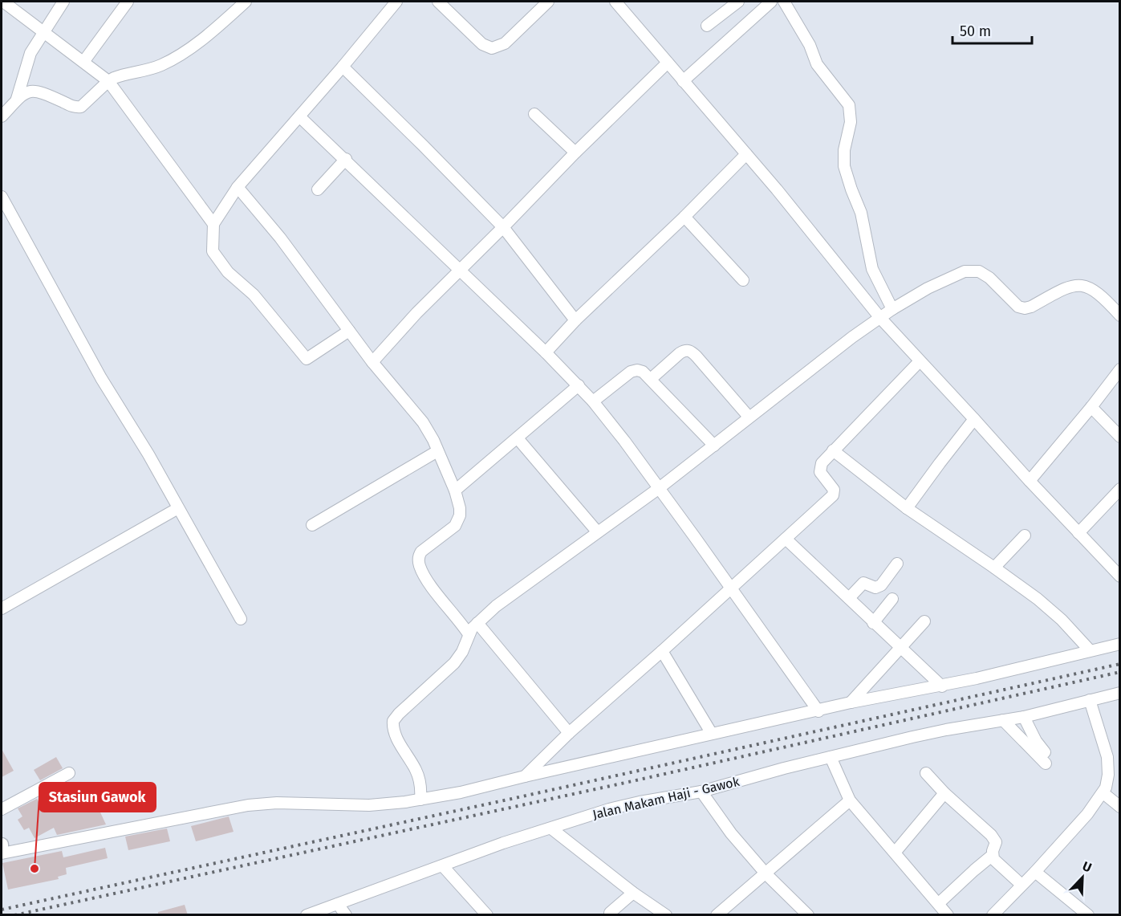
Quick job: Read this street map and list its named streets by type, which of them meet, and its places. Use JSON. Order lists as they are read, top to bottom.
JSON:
{
  "streets": {
    "street": ["Jalan Makam Haji - Gawok"]
  },
  "places": ["Stasiun Gawok"],
  "scale_bar": "50 m",
  "north": "top right"
}
